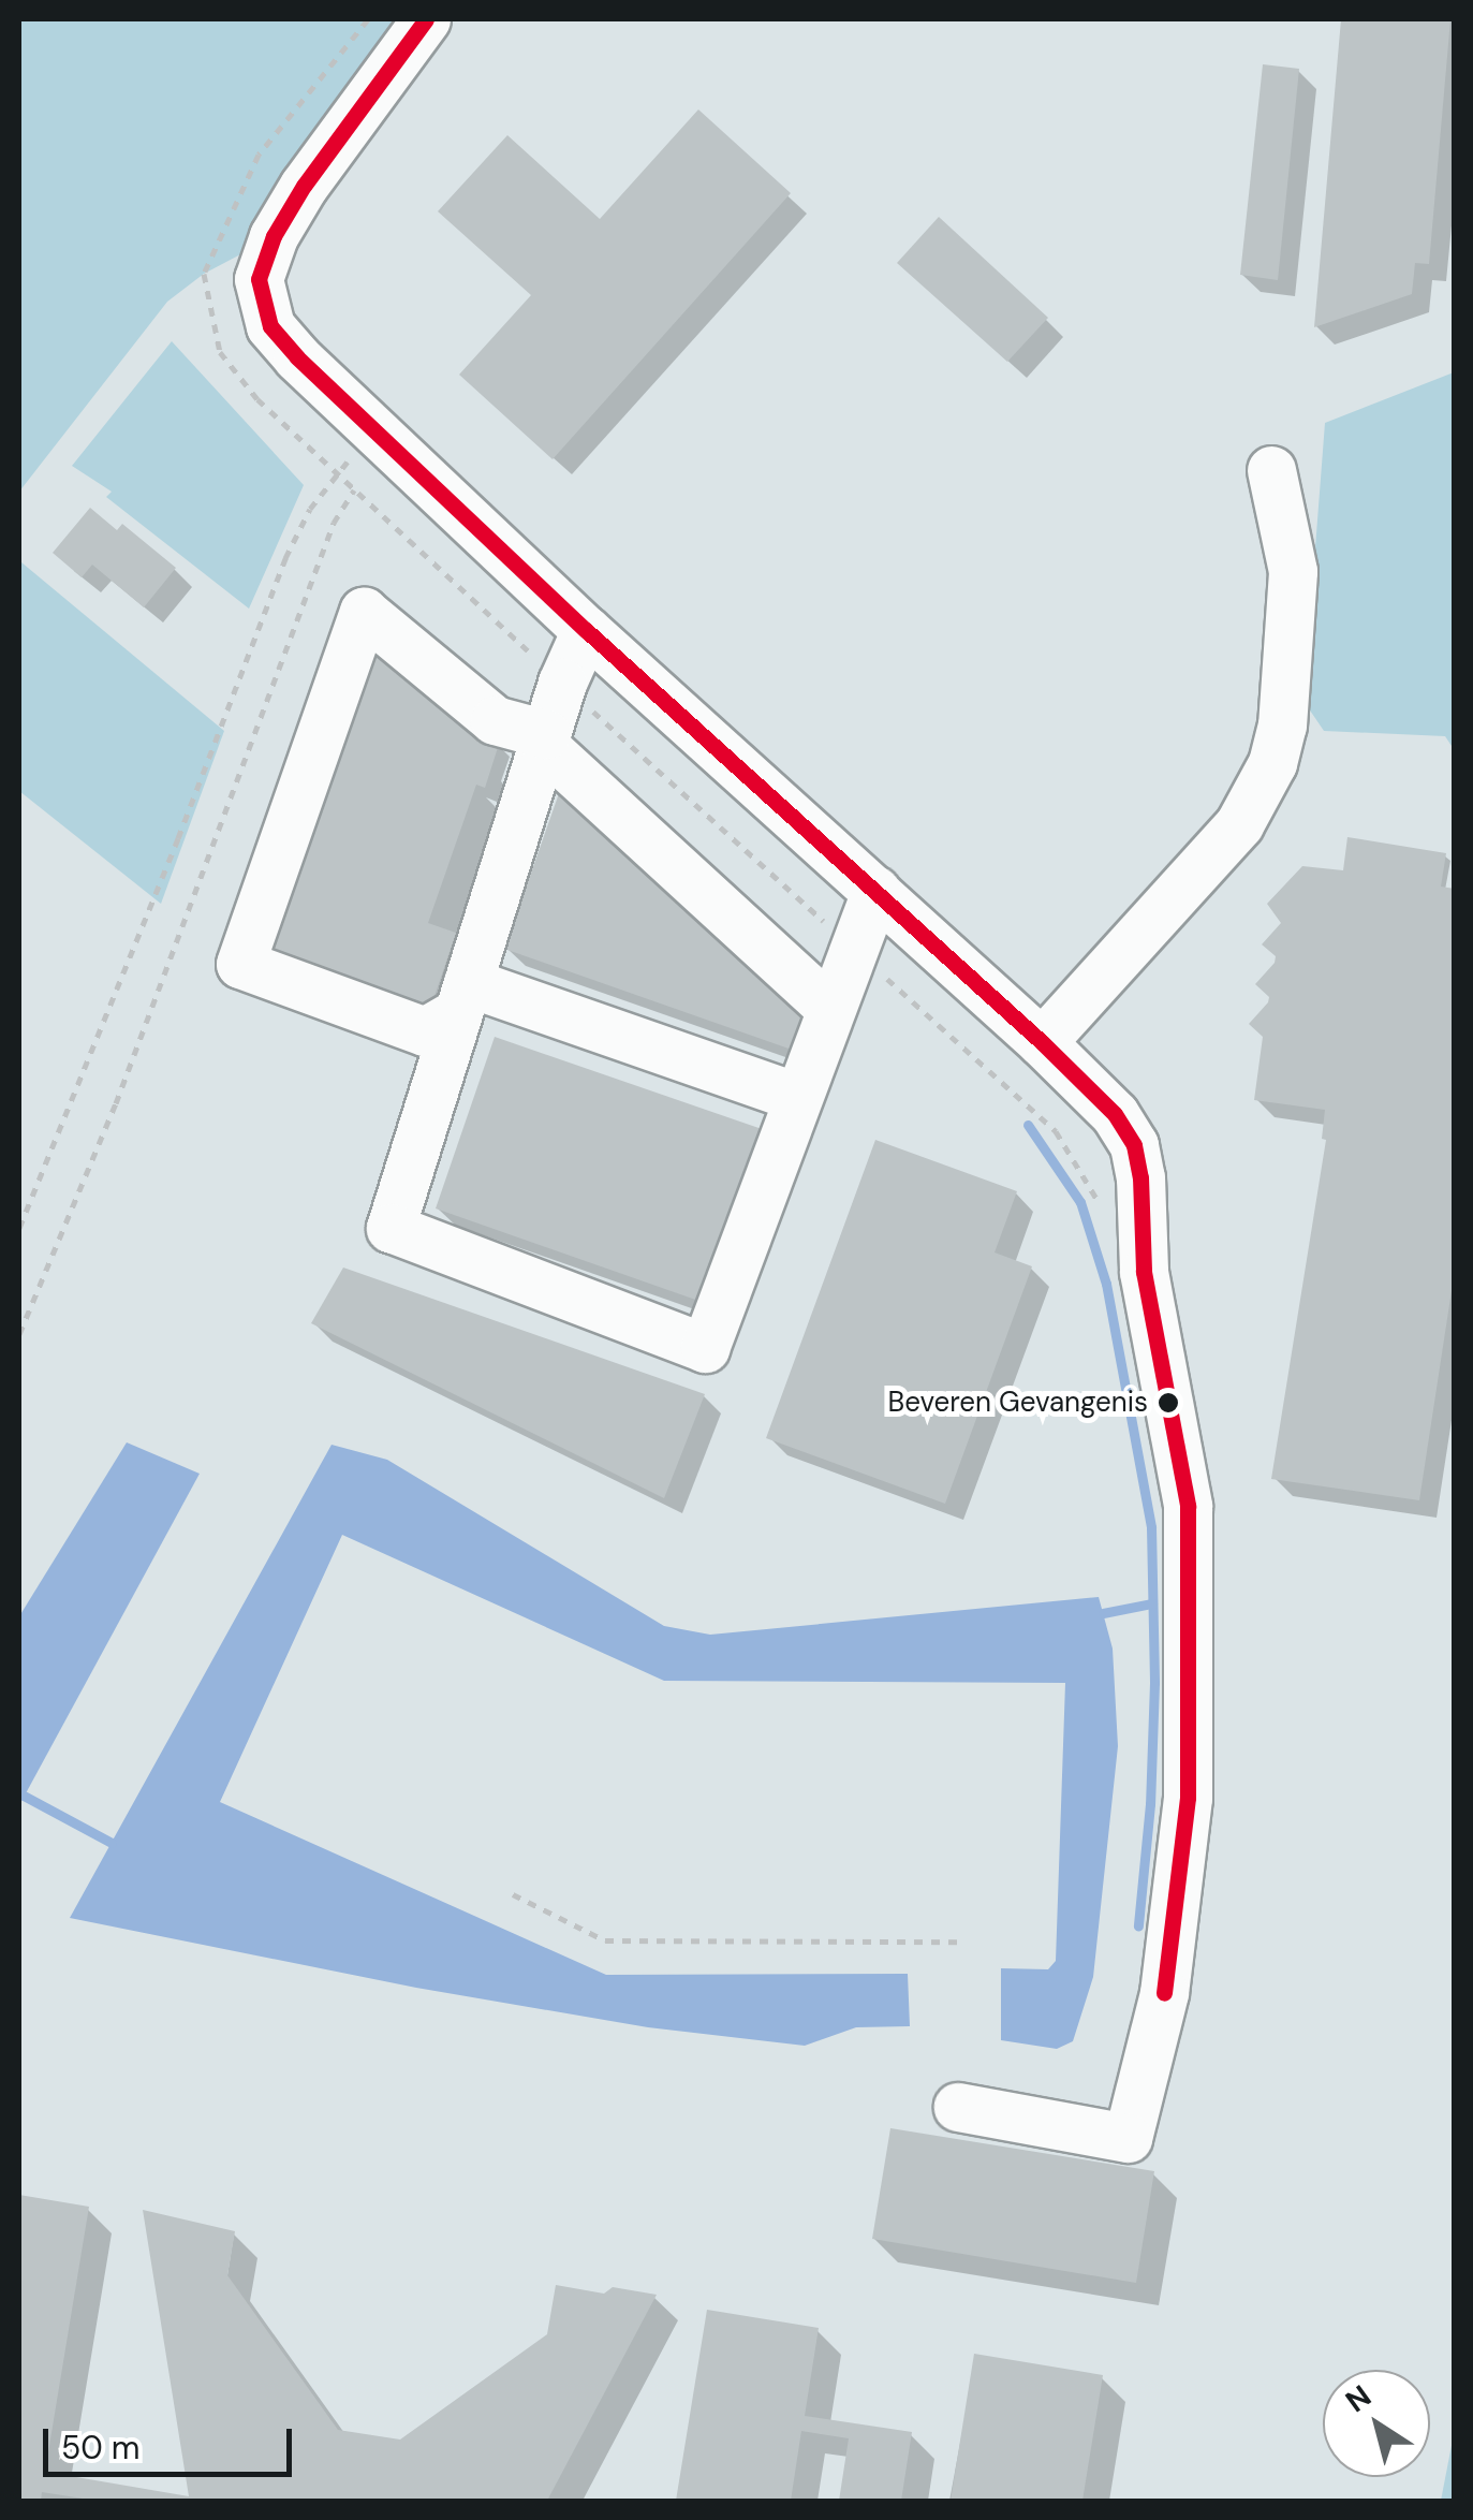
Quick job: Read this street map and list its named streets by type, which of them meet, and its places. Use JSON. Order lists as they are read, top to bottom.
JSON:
{
  "places": ["Beveren Gevangenis"],
  "scale_bar": "50 m",
  "north": "top left"
}
